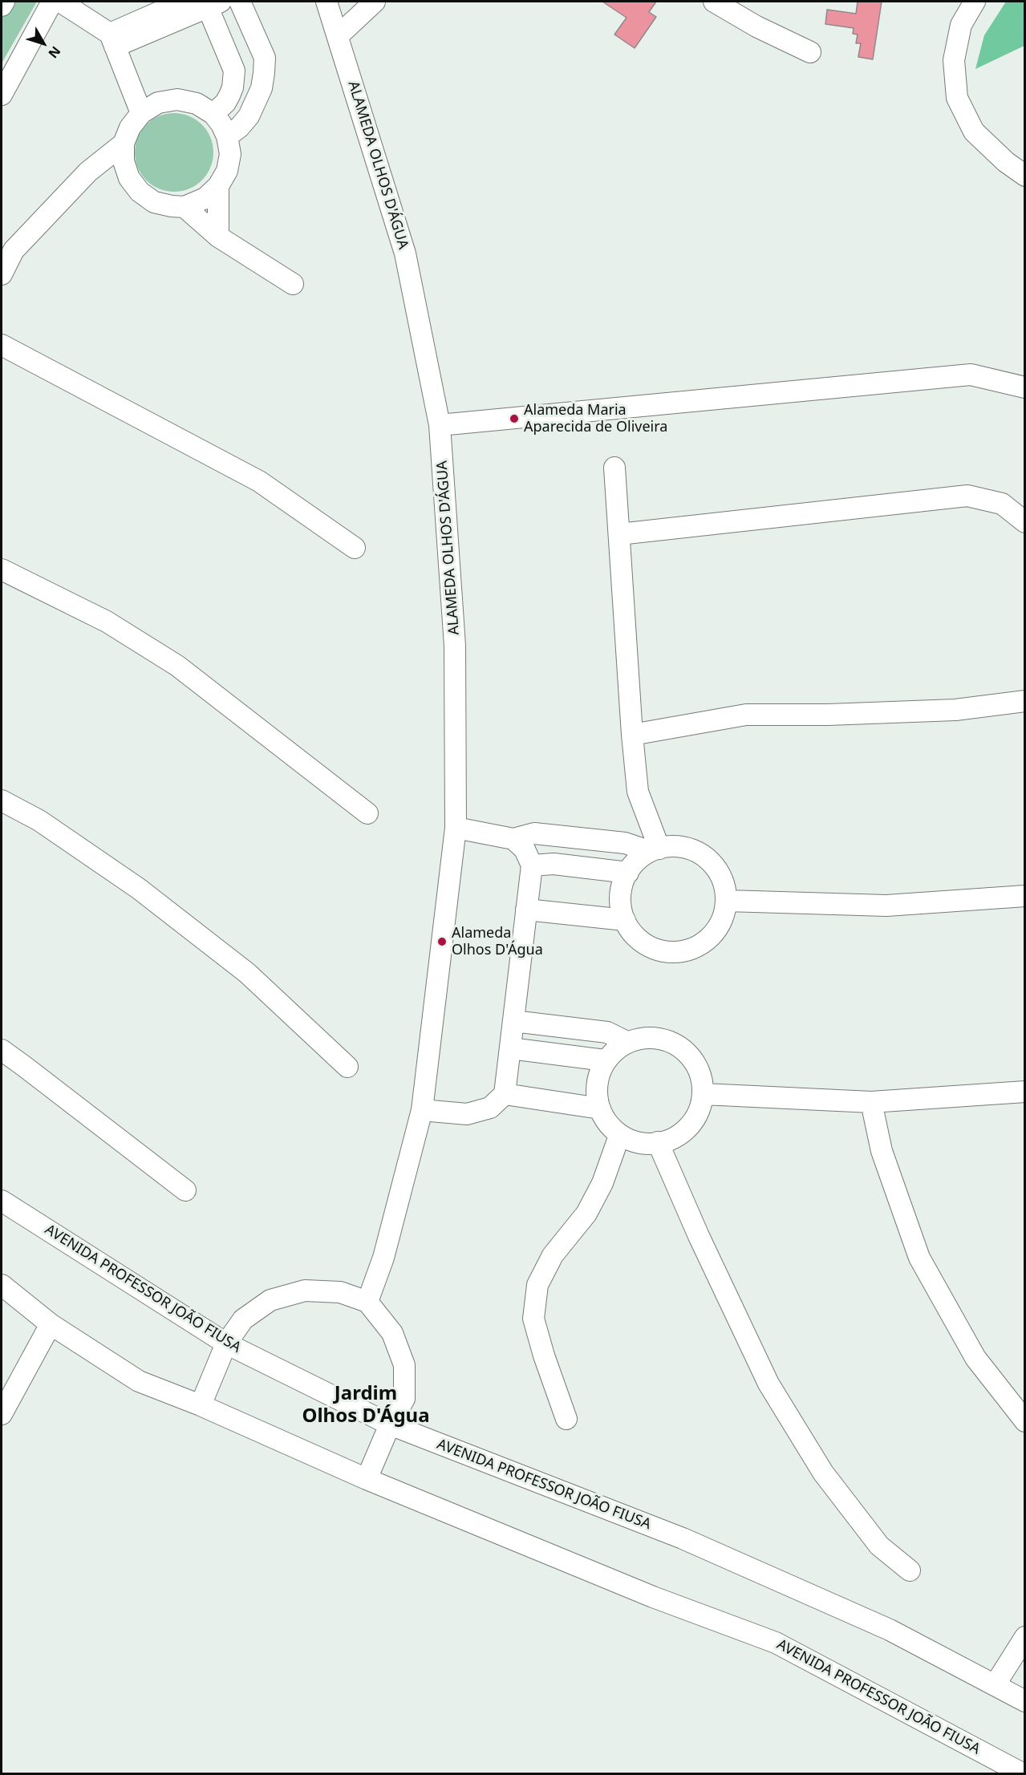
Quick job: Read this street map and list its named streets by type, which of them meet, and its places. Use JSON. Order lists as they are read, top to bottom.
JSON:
{
  "streets": {
    "street": ["ALAMEDA OLHOS D'ÁGUA", "AVENIDA PROFESSOR JOÃO FIUSA"]
  },
  "districts": ["Jardim Olhos D'Água"],
  "places": ["Alameda Maria Aparecida de Oliveira", "Alameda Olhos D'Água"],
  "north": "bottom right"
}
